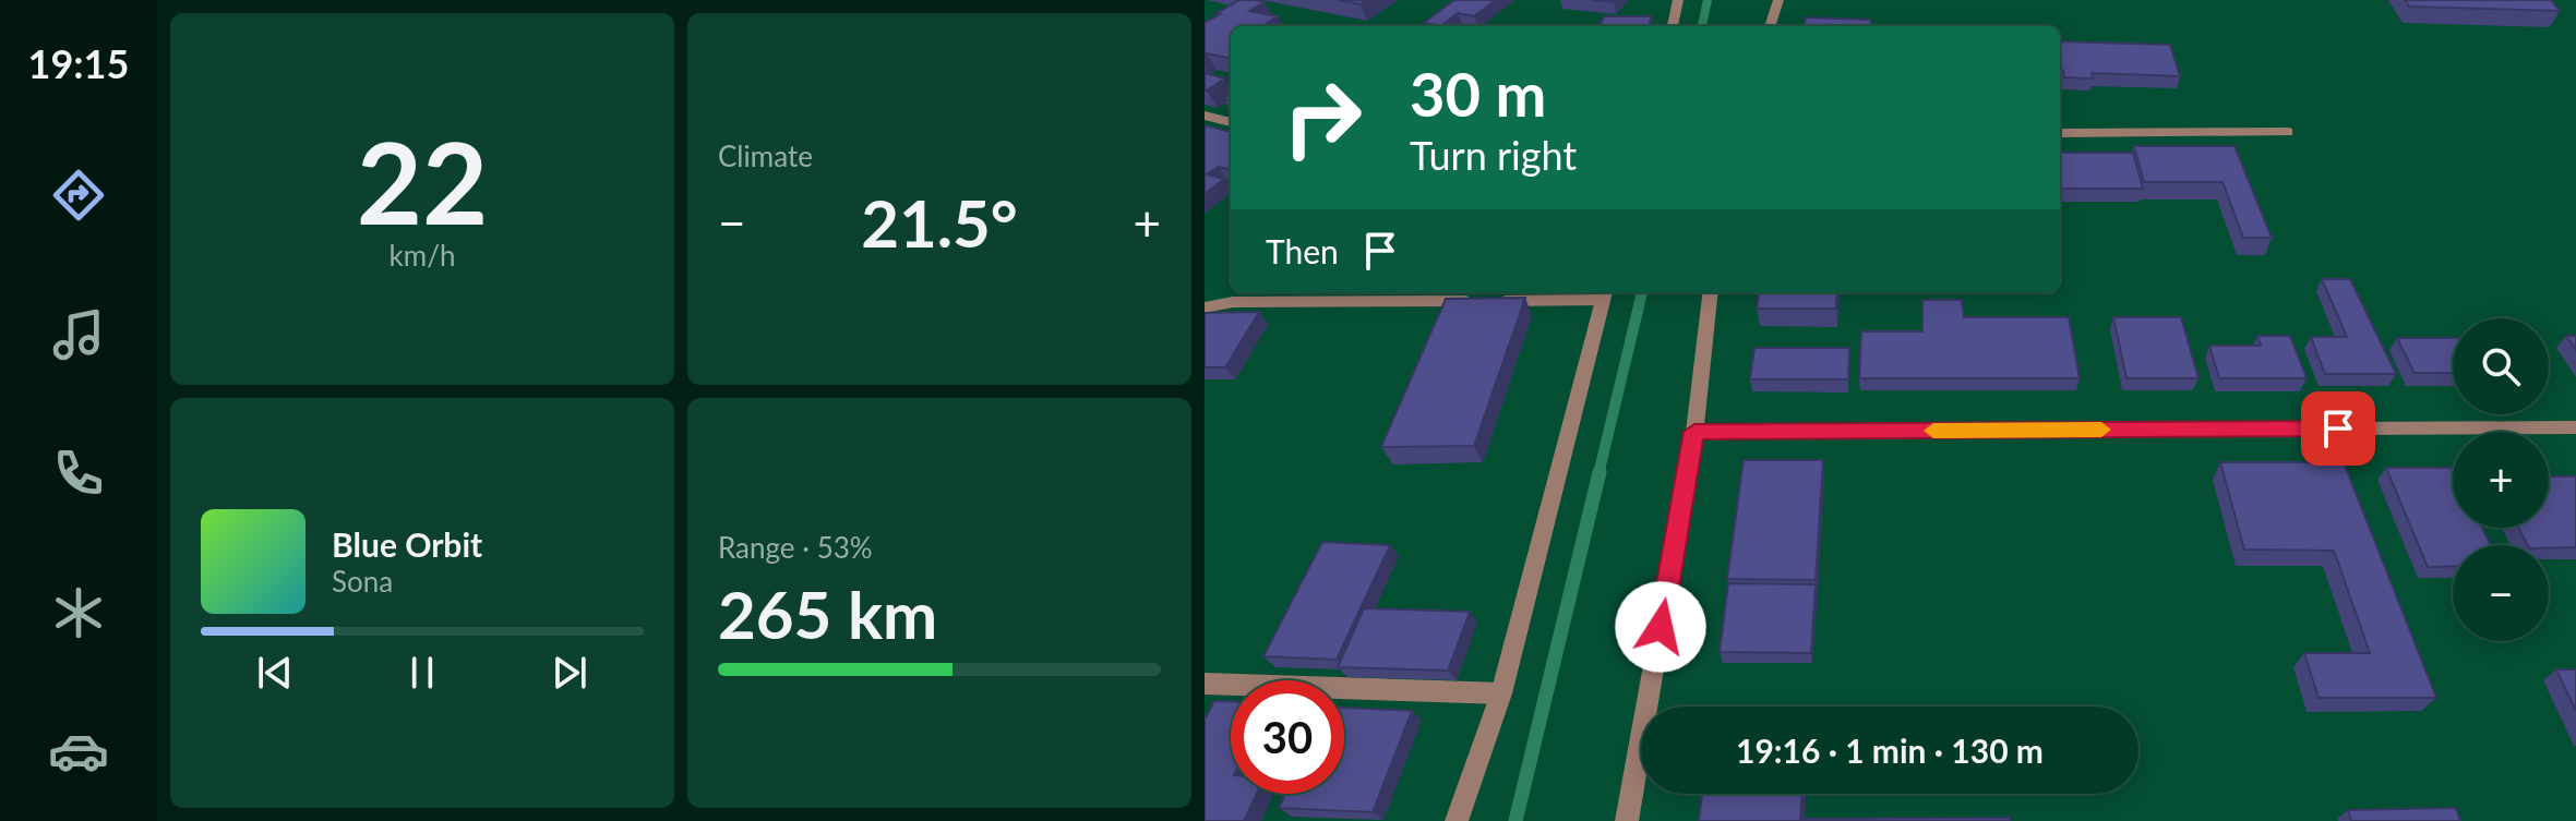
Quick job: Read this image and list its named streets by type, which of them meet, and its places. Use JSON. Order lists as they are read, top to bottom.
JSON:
{
  "page": {
    "tabs": "19:15",
    "tile": [
      ["22", "km/h"],
      "Climate",
      ["Range · 53%", "265 km"]
    ],
    "turn": ["30 m", "Turn right"],
    "heat": ["−", "21.5°", "+"],
    "then": "Then",
    "map_buttons": ["+", "−"],
    "song": ["Blue Orbit", "Sona"],
    "limit": "30",
    "trip": "19:16 · 1 min · 130 m"
  }
}
